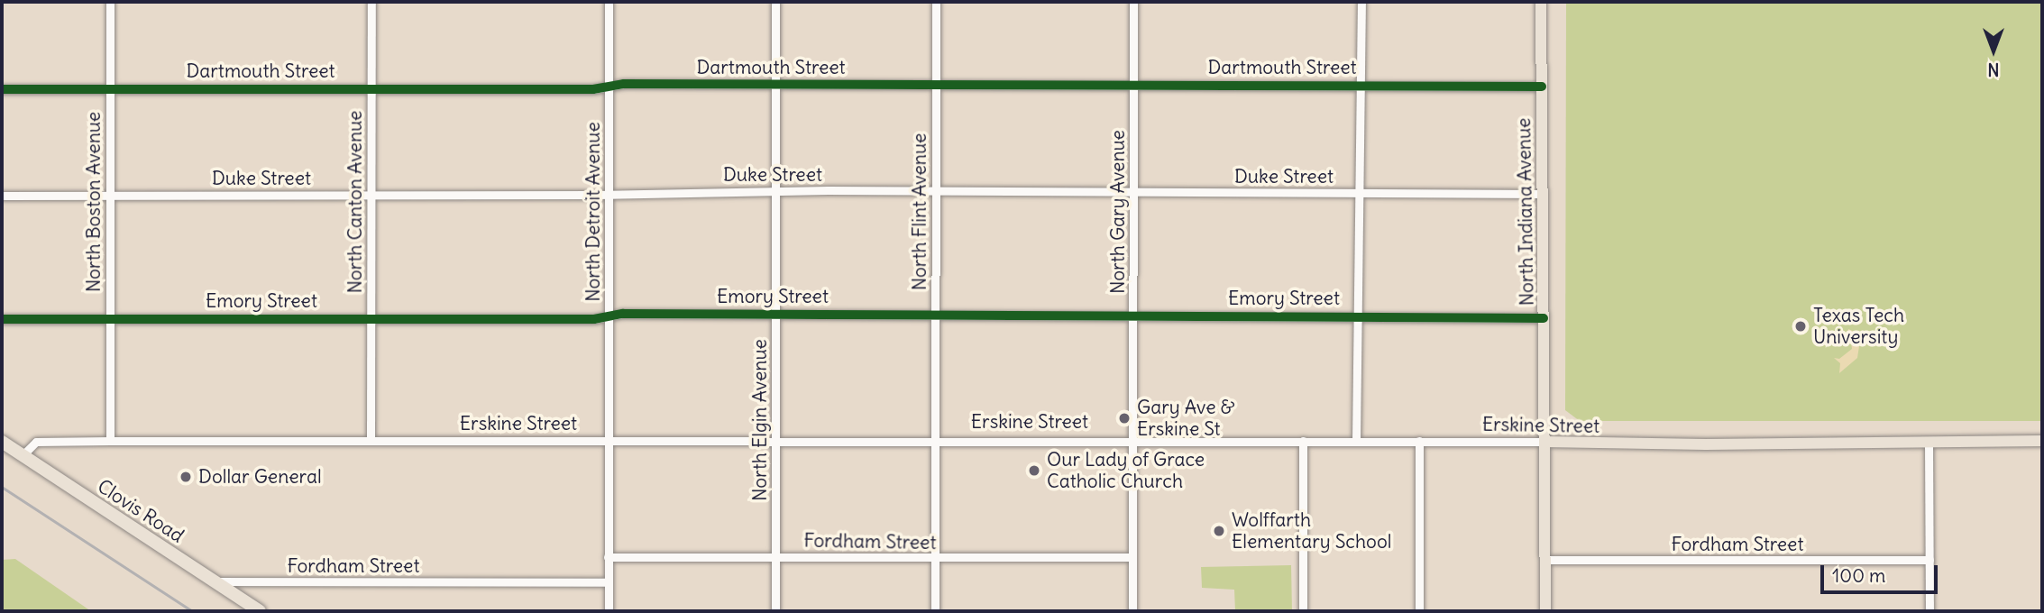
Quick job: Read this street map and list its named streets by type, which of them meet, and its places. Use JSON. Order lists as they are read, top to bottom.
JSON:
{
  "streets": {
    "highway": ["Clovis Road"],
    "main road": ["North Indiana Avenue", "Erskine Street"],
    "street": [
      "Dartmouth Street",
      "Duke Street",
      "North Boston Avenue",
      "North Canton Avenue",
      "North Detroit Avenue",
      "North Flint Avenue",
      "North Gary Avenue",
      "Emory Street",
      "North Elgin Avenue",
      "Fordham Street"
    ]
  },
  "crossings": [
    ["Dartmouth Street", "North Boston Avenue"],
    ["Dartmouth Street", "North Canton Avenue"],
    ["Dartmouth Street", "North Detroit Avenue"],
    ["Dartmouth Street", "North Flint Avenue"],
    ["Dartmouth Street", "North Gary Avenue"],
    ["Dartmouth Street", "North Indiana Avenue"],
    ["Dartmouth Street", "North Elgin Avenue"],
    ["Duke Street", "North Boston Avenue"],
    ["Duke Street", "North Canton Avenue"],
    ["Duke Street", "North Detroit Avenue"],
    ["Duke Street", "North Flint Avenue"],
    ["Duke Street", "North Gary Avenue"],
    ["Duke Street", "North Indiana Avenue"],
    ["Duke Street", "North Elgin Avenue"],
    ["North Boston Avenue", "Emory Street"],
    ["North Boston Avenue", "Erskine Street"],
    ["North Canton Avenue", "Emory Street"],
    ["North Canton Avenue", "Erskine Street"],
    ["North Detroit Avenue", "Emory Street"],
    ["North Detroit Avenue", "Erskine Street"],
    ["North Detroit Avenue", "Fordham Street"],
    ["North Flint Avenue", "Emory Street"],
    ["North Flint Avenue", "Erskine Street"],
    ["North Flint Avenue", "Fordham Street"],
    ["North Gary Avenue", "Emory Street"],
    ["North Gary Avenue", "Erskine Street"],
    ["North Gary Avenue", "Fordham Street"],
    ["North Indiana Avenue", "Emory Street"],
    ["North Indiana Avenue", "Erskine Street"],
    ["North Indiana Avenue", "Fordham Street"],
    ["Emory Street", "North Elgin Avenue"],
    ["North Elgin Avenue", "Erskine Street"],
    ["North Elgin Avenue", "Fordham Street"],
    ["Erskine Street", "Clovis Road"],
    ["Clovis Road", "Fordham Street"]
  ],
  "places": [
    "Texas Tech University",
    "Gary Ave & Erskine St",
    "Our Lady of Grace Catholic Church",
    "Dollar General",
    "Wolffarth Elementary School"
  ],
  "scale_bar": "100 m",
  "north": "bottom"
}
